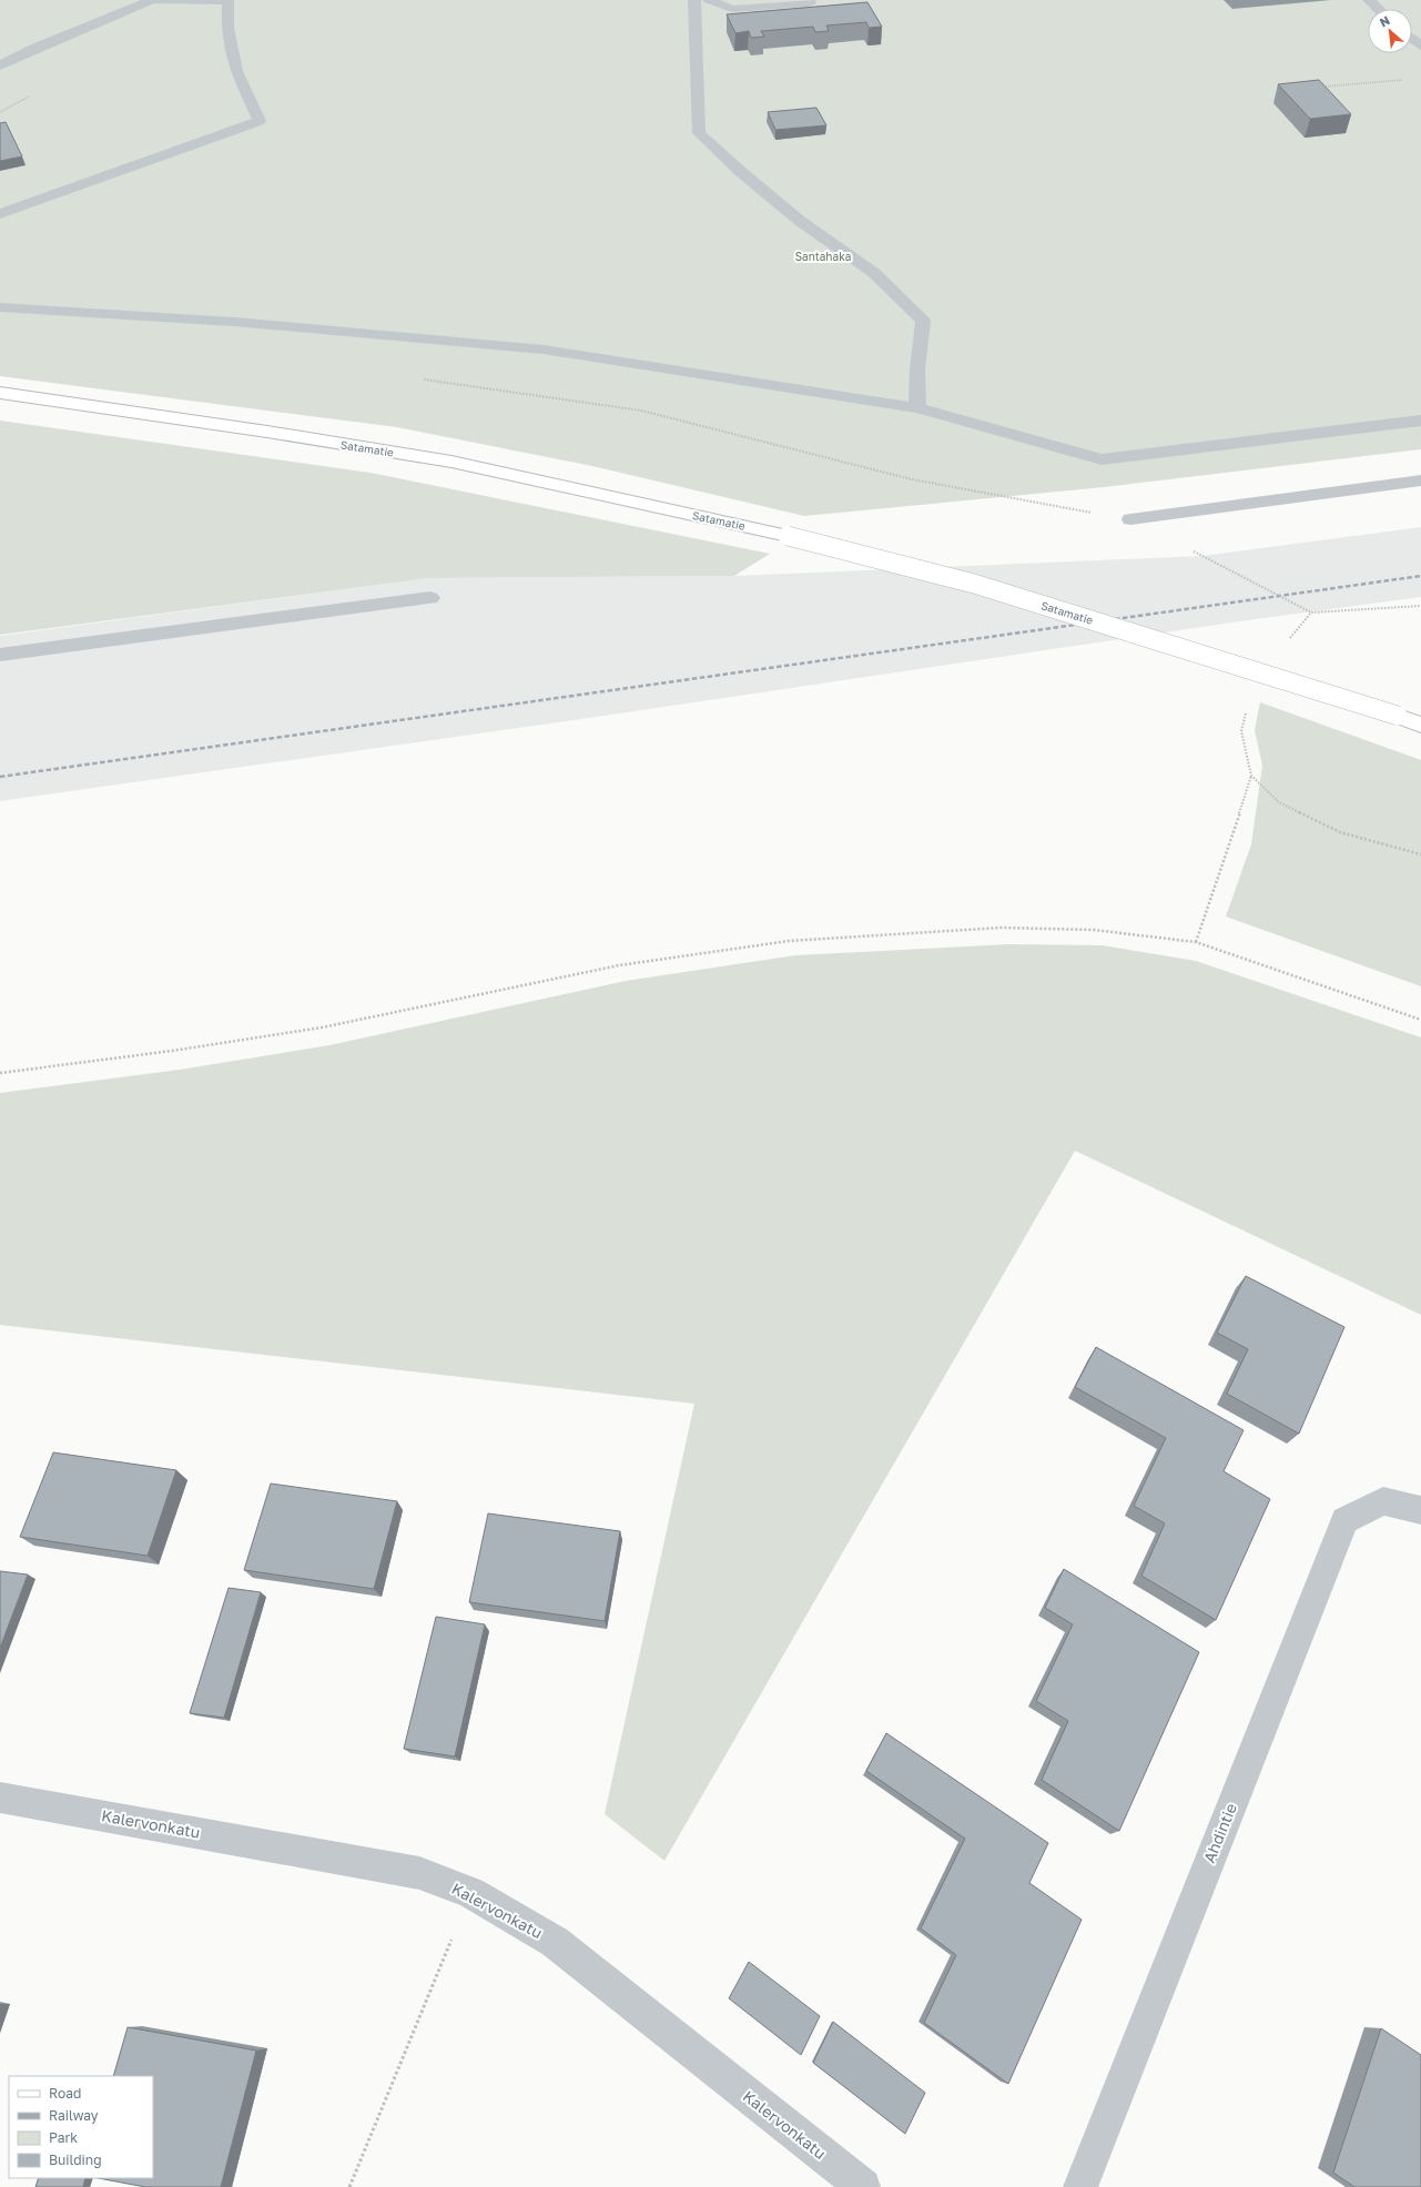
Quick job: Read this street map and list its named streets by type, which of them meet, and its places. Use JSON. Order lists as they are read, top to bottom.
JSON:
{
  "streets": {
    "main road": ["Satamatie"],
    "street": ["Kalervonkatu", "Ahdintie"]
  },
  "parks": ["Santahaka"],
  "legend": [
    "Road",
    "Railway",
    "Park",
    "Building"
  ],
  "north": "top left"
}
